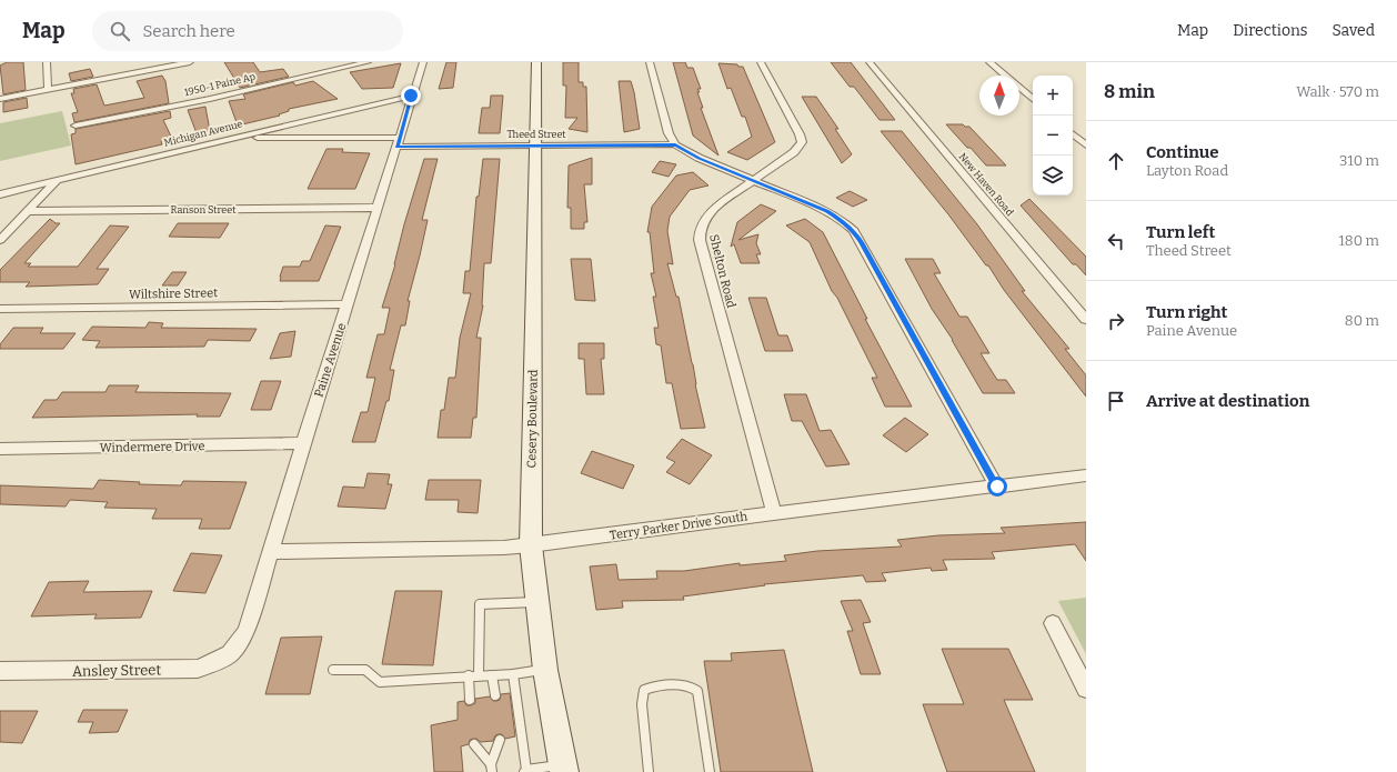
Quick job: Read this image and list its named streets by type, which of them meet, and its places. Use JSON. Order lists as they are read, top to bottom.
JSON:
{
  "streets": {
    "main road": ["Cesery Boulevard"],
    "street": [
      "1950-1 Paine Ap",
      "Michigan Avenue",
      "Theed Street",
      "New Haven Road",
      "Ranson Street",
      "Shelton Road",
      "Wiltshire Street",
      "Paine Avenue",
      "Windermere Drive",
      "Terry Parker Drive South",
      "Ansley Street"
    ]
  },
  "crossings": [
    ["Michigan Avenue", "Theed Street"],
    ["Michigan Avenue", "Paine Avenue"],
    ["Theed Street", "Paine Avenue"],
    ["Theed Street", "Cesery Boulevard"],
    ["Ranson Street", "Paine Avenue"],
    ["Shelton Road", "Terry Parker Drive South"],
    ["Wiltshire Street", "Paine Avenue"],
    ["Paine Avenue", "Windermere Drive"],
    ["Paine Avenue", "Terry Parker Drive South"],
    ["Paine Avenue", "Ansley Street"],
    ["Cesery Boulevard", "Terry Parker Drive South"]
  ],
  "north": "top",
  "page": {
    "header": "Map",
    "search": "Search here",
    "nav": ["Map", "Directions", "Saved"],
    "heading": ["8 min", "Walk · 570 m"],
    "map_buttons": ["+", "−"],
    "list": [
      ["Continue", "Layton Road", "310 m"],
      ["Turn left", "Theed Street", "180 m"],
      ["Turn right", "Paine Avenue", "80 m"],
      "Arrive at destination"
    ]
  }
}
